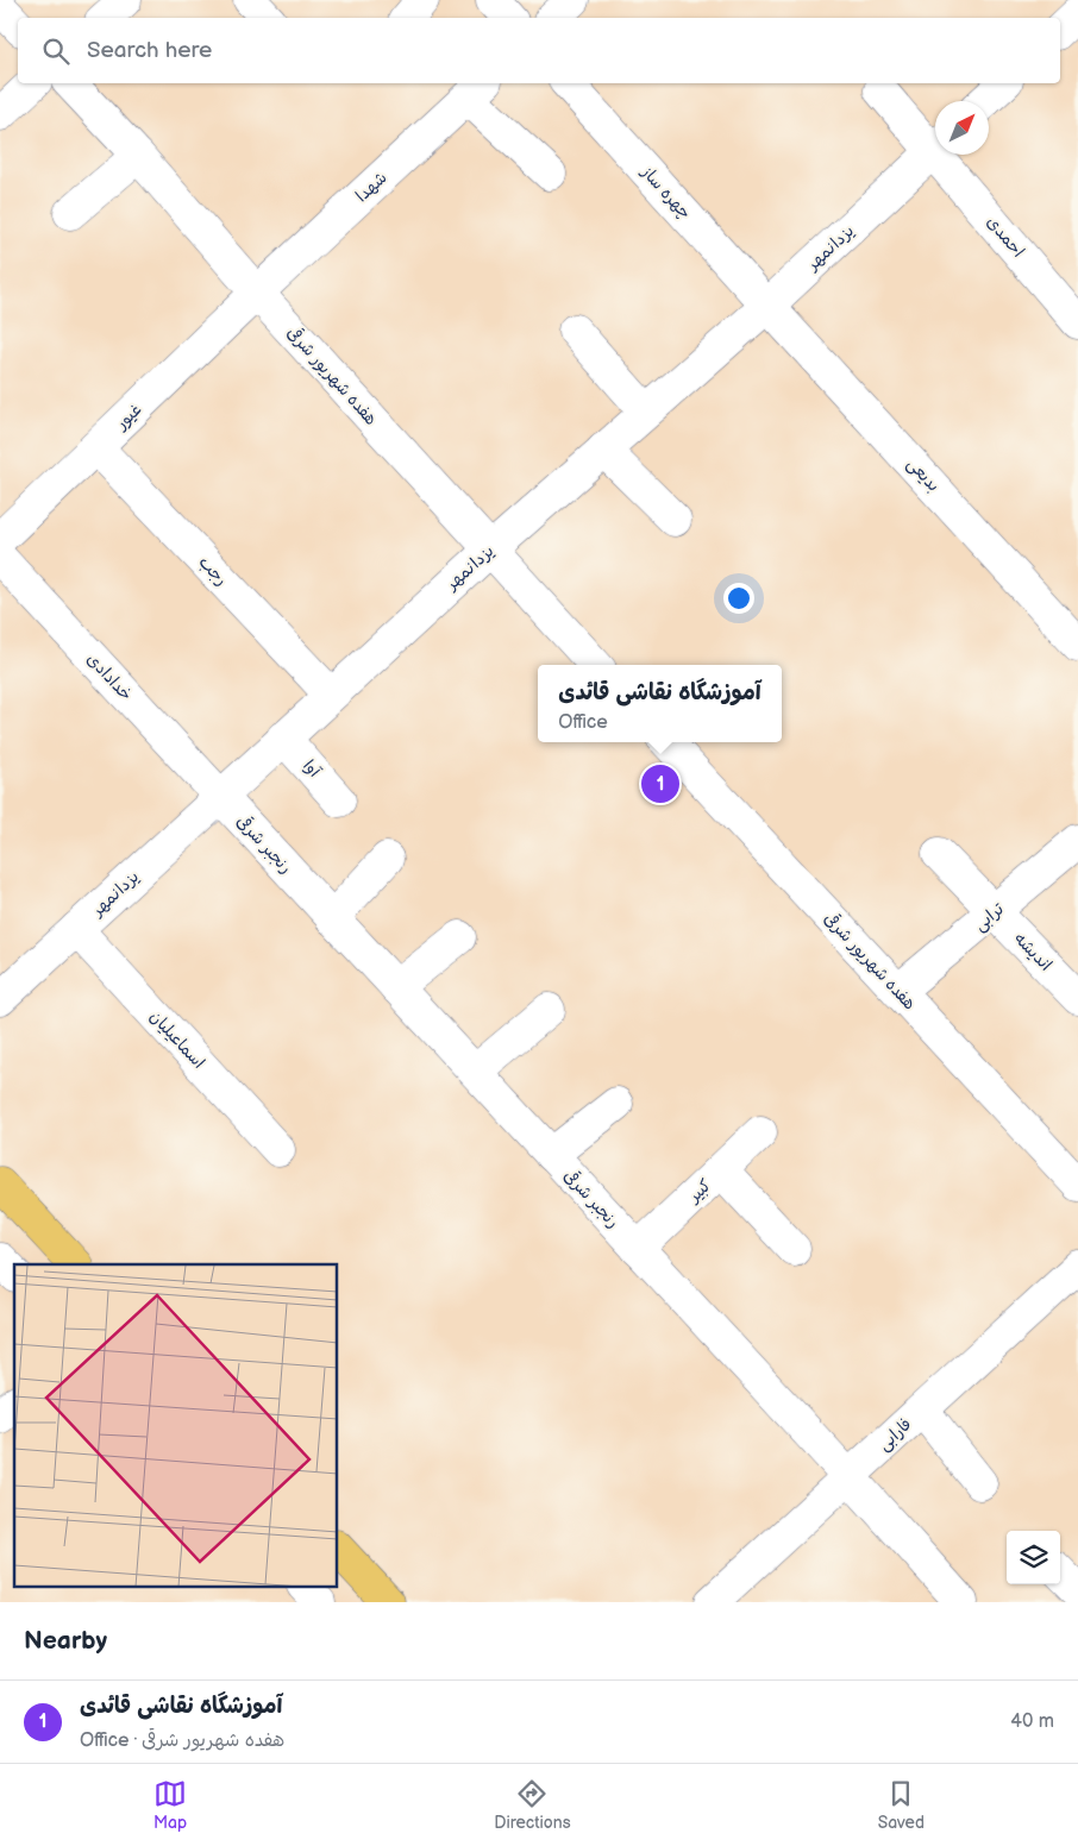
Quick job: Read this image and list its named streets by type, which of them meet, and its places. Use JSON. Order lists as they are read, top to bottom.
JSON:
{
  "streets": {
    "street": [
      "شهدا",
      "چهره ساز",
      "احمدی",
      "یزدانمهر",
      "هفده شهریور شرقی",
      "غیور",
      "بدیعی",
      "رجب",
      "خدادادی",
      "آوا",
      "رنجبر شرقی",
      "ترابی",
      "اندیشه",
      "اسماعیلیان",
      "کبیر",
      "فارابی"
    ]
  },
  "crossings": [
    ["شهدا", "هفده شهریور شرقی"],
    ["شهدا", "غیور"],
    ["چهره ساز", "یزدانمهر"],
    ["چهره ساز", "بدیعی"],
    ["یزدانمهر", "هفده شهریور شرقی"],
    ["یزدانمهر", "بدیعی"],
    ["یزدانمهر", "رجب"],
    ["یزدانمهر", "خدادادی"],
    ["یزدانمهر", "آوا"],
    ["یزدانمهر", "رنجبر شرقی"],
    ["یزدانمهر", "اسماعیلیان"],
    ["هفده شهریور شرقی", "غیور"],
    ["هفده شهریور شرقی", "ترابی"],
    ["غیور", "رجب"],
    ["خدادادی", "رنجبر شرقی"],
    ["رنجبر شرقی", "کبیر"],
    ["رنجبر شرقی", "فارابی"],
    ["ترابی", "اندیشه"]
  ],
  "north": "top right",
  "page": {
    "search": "Search here",
    "popup": ["آموزشگاه نقاشی قائدی", "Office"],
    "pins": "1",
    "heading": "Nearby",
    "list": [
      {
        "mark": "1",
        "name": "آموزشگاه نقاشی قائدی",
        "note": "Office · هفده شهریور شرقی",
        "value": "40 m"
      }
    ],
    "nav": ["Map", "Directions", "Saved"]
  }
}
